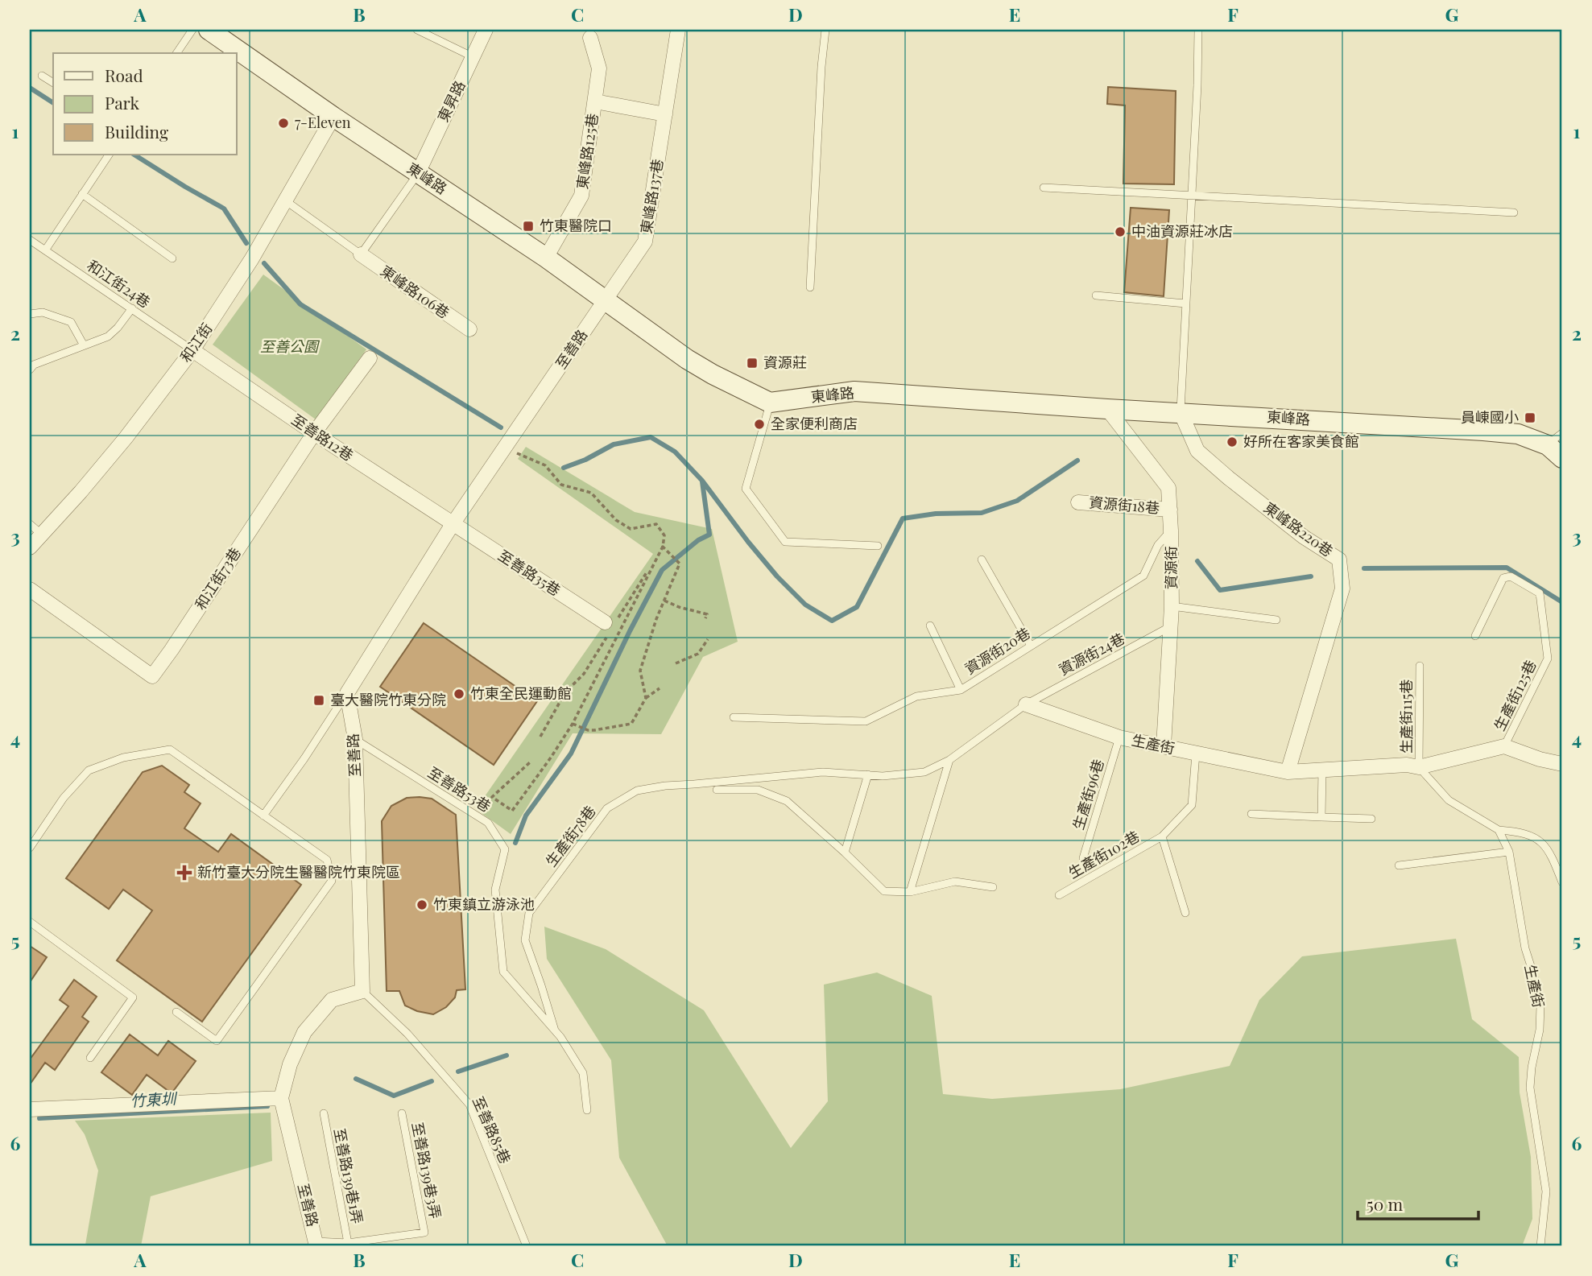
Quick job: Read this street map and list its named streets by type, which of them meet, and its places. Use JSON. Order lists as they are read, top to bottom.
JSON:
{
  "streets": {
    "main road": ["東峰路"],
    "street": [
      "東昇路",
      "東峰路125巷",
      "東峰路137巷",
      "東峰路106巷",
      "和江街",
      "至善路",
      "至善路12巷",
      "資源街18巷",
      "東峰路220巷",
      "資源街",
      "至善路35巷",
      "和江街73巷",
      "生產街"
    ],
    "lane": [
      "和江街24巷",
      "資源街20巷",
      "資源街24巷",
      "生產街125巷",
      "生產街115巷",
      "至善路53巷",
      "生產街96巷",
      "生產街78巷",
      "生產街102巷",
      "至善路85巷",
      "至善路139巷3弄",
      "至善路139巷1弄"
    ]
  },
  "crossings": [
    ["東昇路", "東峰路"],
    ["東峰路125巷", "東峰路"],
    ["東峰路", "東峰路137巷"],
    ["東峰路", "和江街"],
    ["東峰路", "至善路"],
    ["東峰路", "東峰路220巷"],
    ["東峰路", "資源街"],
    ["東峰路137巷", "至善路"],
    ["和江街24巷", "和江街"],
    ["和江街24巷", "至善路12巷"],
    ["東峰路106巷", "和江街"],
    ["和江街", "至善路12巷"],
    ["至善路", "至善路12巷"],
    ["至善路", "至善路35巷"],
    ["至善路", "至善路53巷"],
    ["至善路", "至善路85巷"],
    ["至善路12巷", "至善路35巷"],
    ["至善路12巷", "和江街73巷"],
    ["資源街18巷", "資源街"],
    ["東峰路220巷", "生產街"],
    ["資源街", "資源街20巷"],
    ["資源街", "資源街24巷"],
    ["資源街", "生產街"],
    ["資源街24巷", "生產街"],
    ["資源街24巷", "生產街78巷"],
    ["生產街125巷", "生產街"],
    ["生產街115巷", "生產街"],
    ["生產街", "生產街96巷"],
    ["生產街", "生產街78巷"],
    ["生產街", "生產街102巷"],
    ["至善路53巷", "生產街78巷"],
    ["至善路139巷3弄", "至善路139巷1弄"]
  ],
  "water": ["竹東圳"],
  "parks": ["至善公園"],
  "places": {
    "other": [
      "7-Eleven",
      "中油資源莊冰店",
      "全家便利商店",
      "好所在客家美食館",
      "竹東全民運動館",
      "竹東鎮立游泳池"
    ],
    "transit": [
      "竹東醫院口",
      "資源莊",
      "員崠國小",
      "臺大醫院竹東分院"
    ],
    "health": ["新竹臺大分院生醫醫院竹東院區"]
  },
  "legend": ["Road", "Park", "Building"],
  "scale_bar": "50 m",
  "grid": {
    "columns": [
      "A",
      "B",
      "C",
      "D",
      "E",
      "F",
      "G"
    ],
    "rows": [
      "1",
      "2",
      "3",
      "4",
      "5",
      "6"
    ]
  }
}
